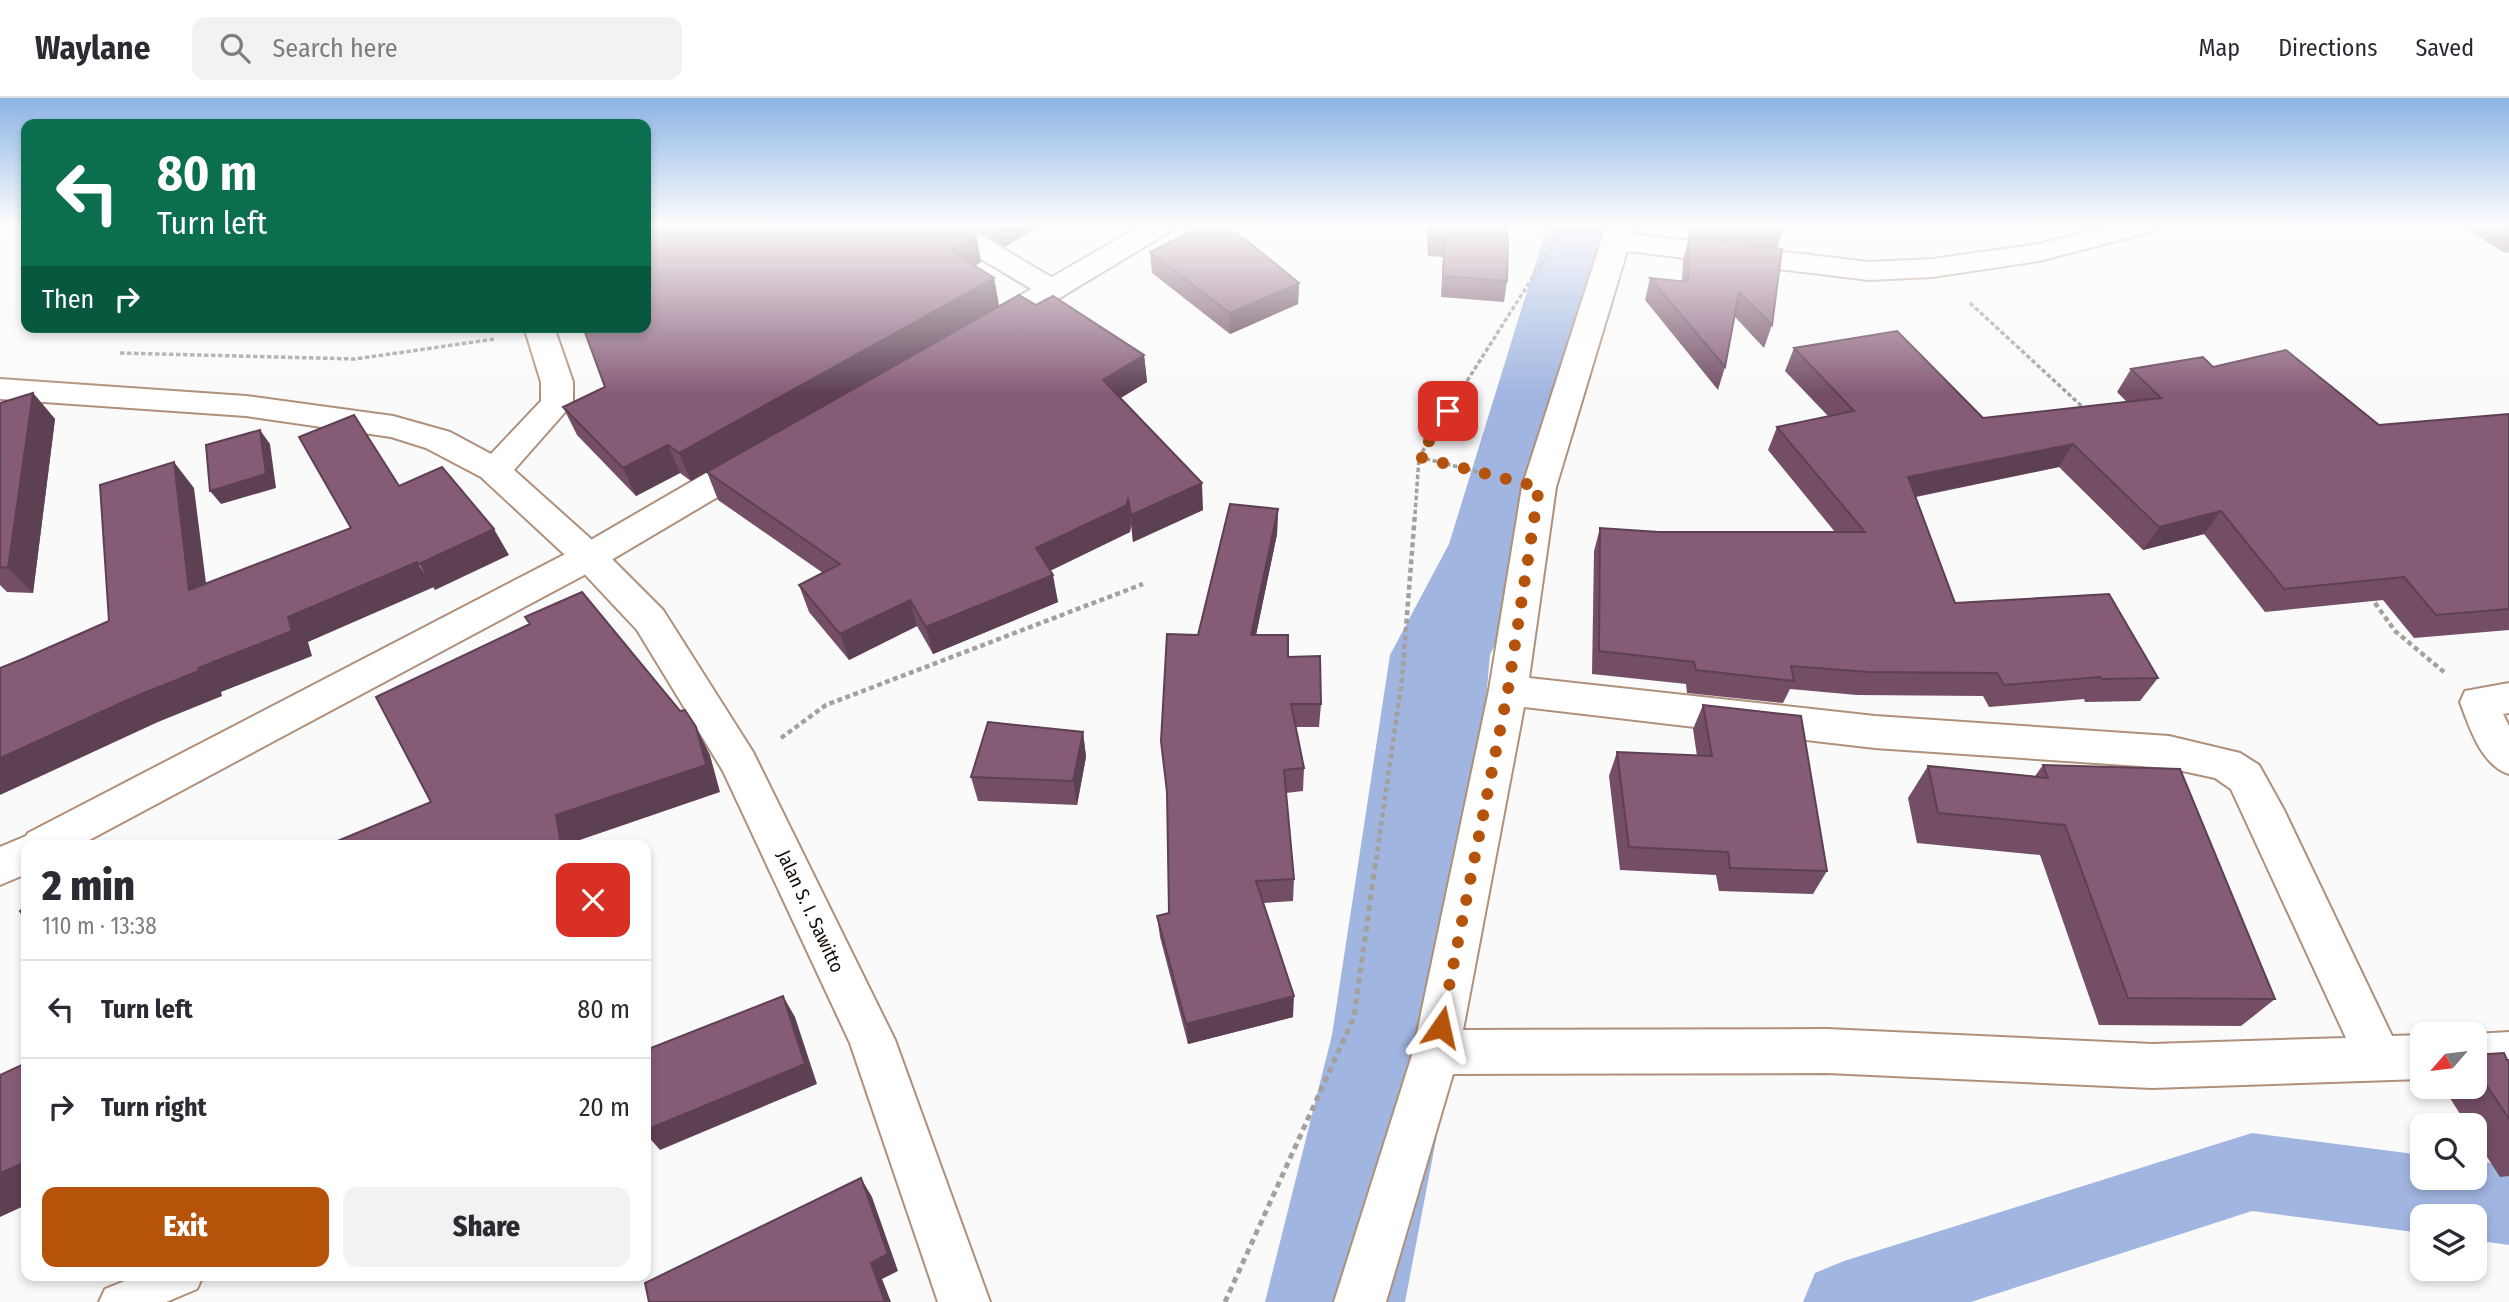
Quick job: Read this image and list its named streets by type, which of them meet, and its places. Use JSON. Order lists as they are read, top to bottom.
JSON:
{
  "streets": {
    "street": ["Jalan S. I. Sawitto"]
  },
  "north": "bottom left",
  "page": {
    "header": "Waylane",
    "search": "Search here",
    "nav": ["Map", "Directions", "Saved"],
    "turn": ["80 m", "Turn left"],
    "then": "Then",
    "heading": ["2 min", "110 m · 13:38"],
    "list": [
      {
        "name": "Turn left",
        "value": "80 m"
      },
      {
        "name": "Turn right",
        "value": "20 m"
      }
    ],
    "buttons": ["Exit", "Share"]
  }
}
